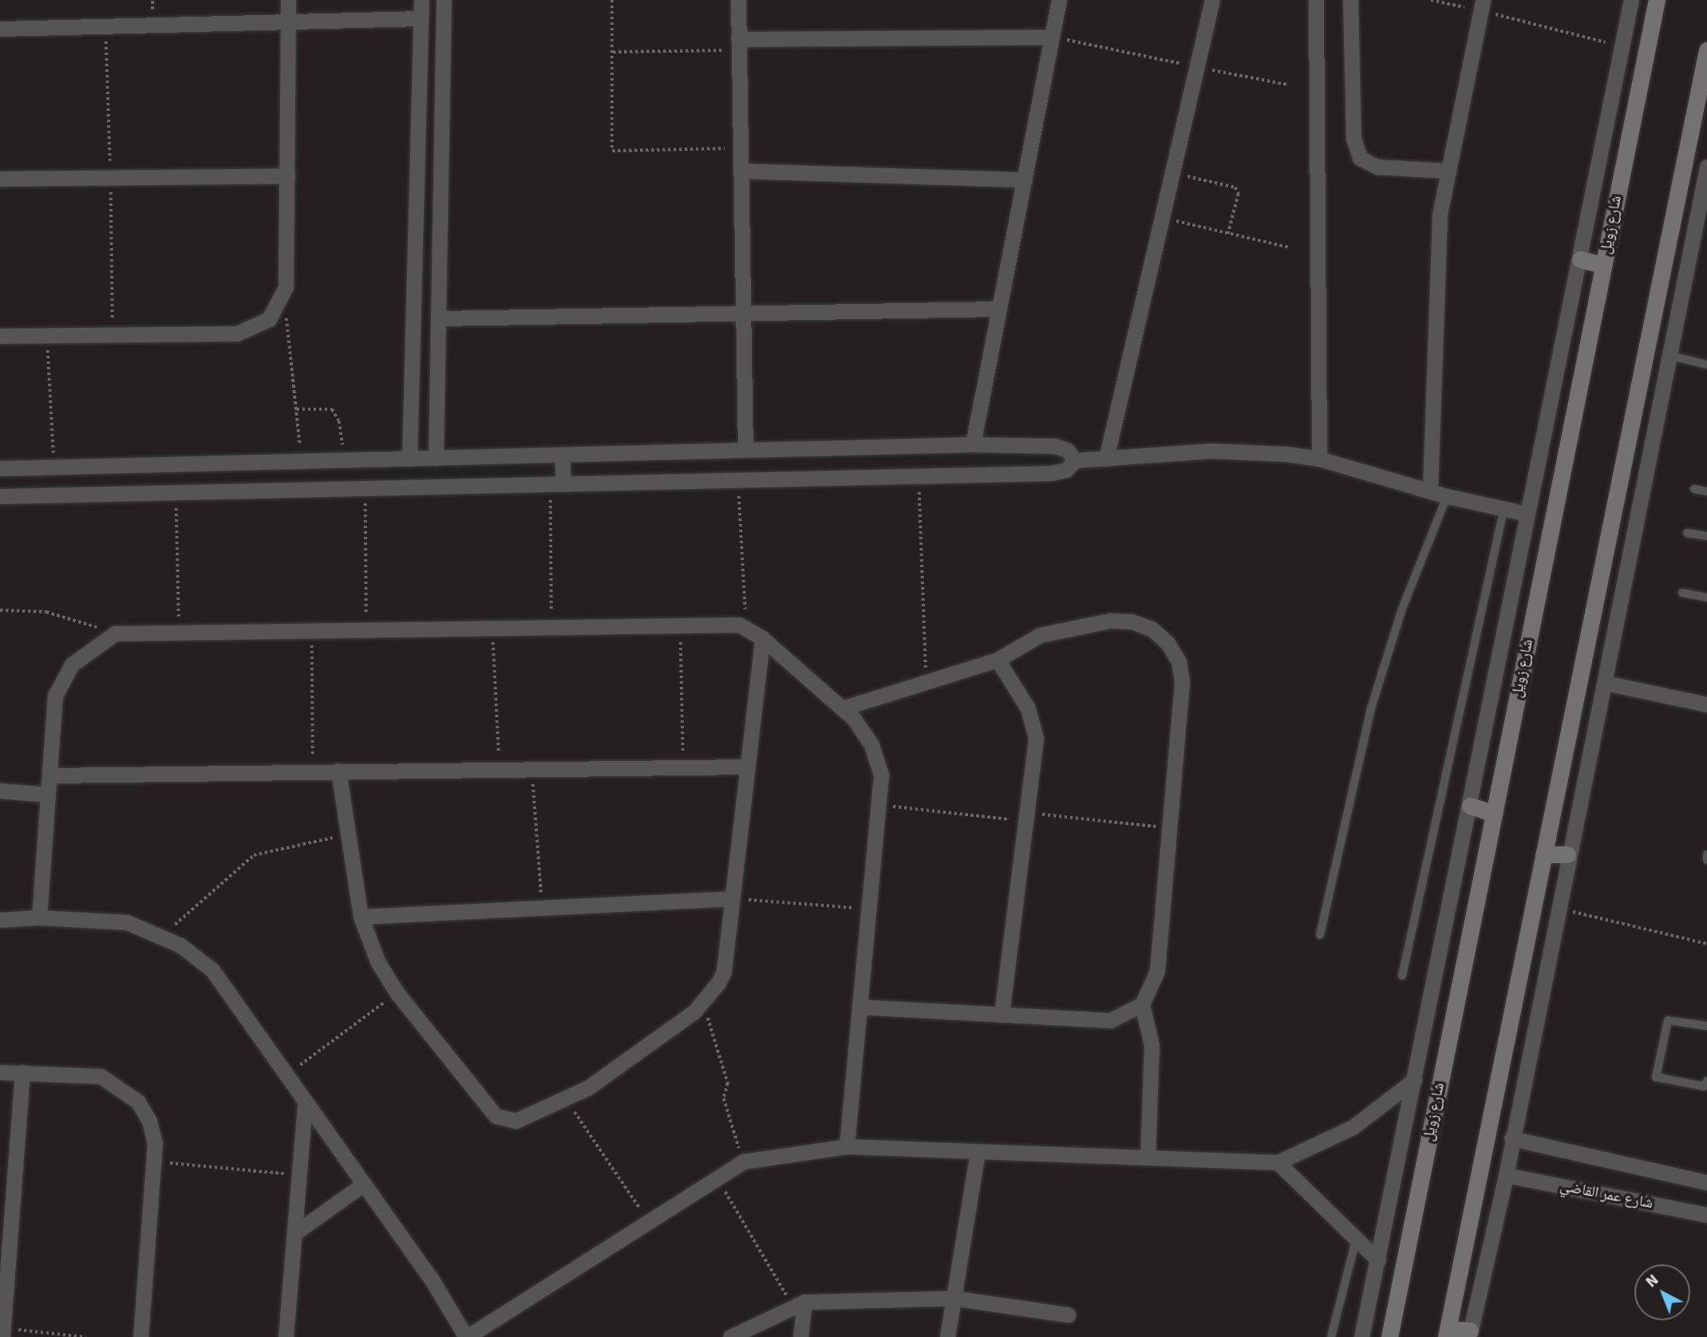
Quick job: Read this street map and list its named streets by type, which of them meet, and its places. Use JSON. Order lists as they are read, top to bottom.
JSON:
{
  "streets": {
    "main road": ["شارع زويل"],
    "street": ["شارع عمر القاضي"]
  },
  "north": "top left"
}
